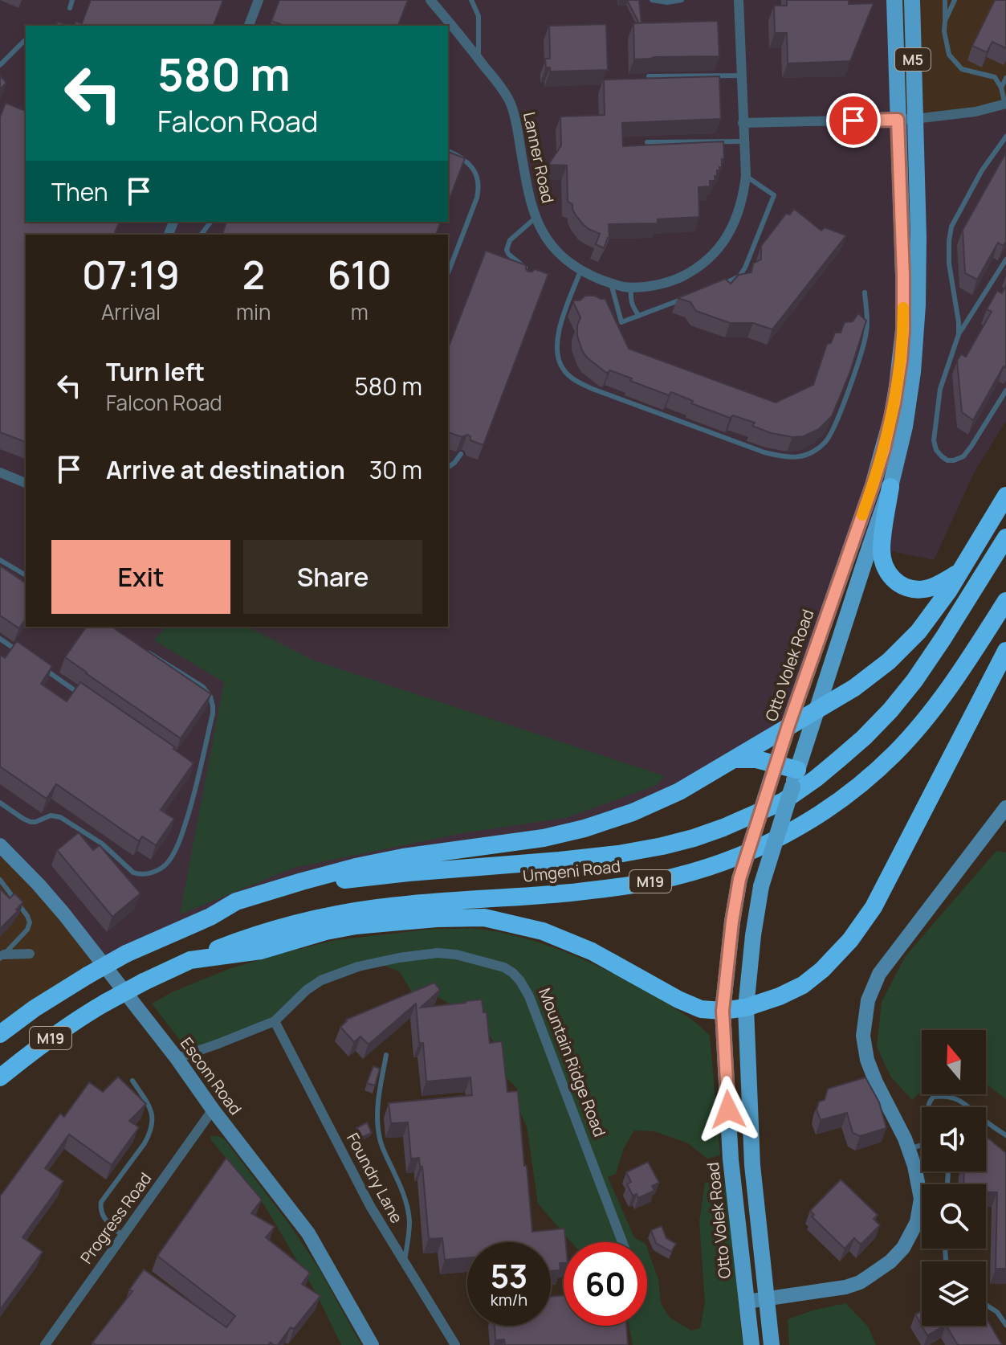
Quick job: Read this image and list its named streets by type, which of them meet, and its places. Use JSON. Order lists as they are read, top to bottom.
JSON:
{
  "streets": {
    "highway": ["Umgeni Road", "M19"],
    "main road": ["M5", "Otto Volek Road"],
    "street": [
      "Lanner Road",
      "Mountain Ridge Road",
      "Escom Road",
      "Foundry Lane",
      "Progress Road"
    ]
  },
  "crossings": [
    ["Umgeni Road", "M19"],
    ["Mountain Ridge Road", "Escom Road"],
    ["Mountain Ridge Road", "Foundry Lane"],
    ["Escom Road", "Progress Road"]
  ],
  "north": "top",
  "page": {
    "turn": ["580 m", "Falcon Road"],
    "then": "Then",
    "eta": [
      "07:19",
      "Arrival",
      "2",
      "min",
      "610",
      "m"
    ],
    "list": [
      {
        "name": "Turn left",
        "note": "Falcon Road",
        "value": "580 m"
      },
      {
        "name": "Arrive at destination",
        "value": "30 m"
      }
    ],
    "buttons": ["Exit", "Share"],
    "speed": "53 km/h",
    "limit": "60"
  }
}
